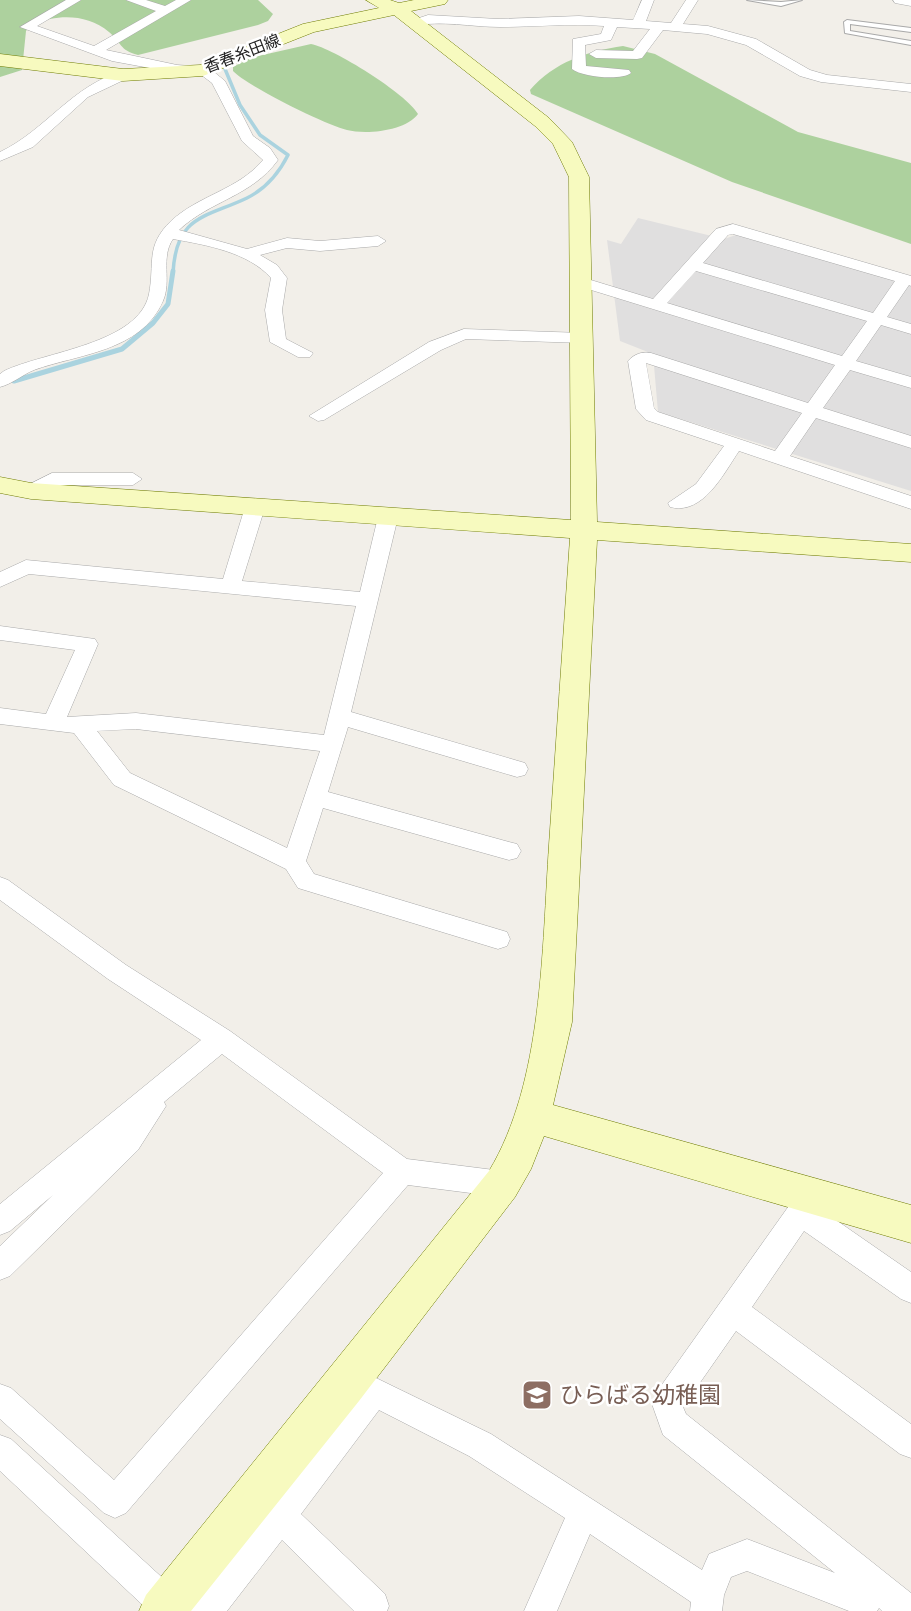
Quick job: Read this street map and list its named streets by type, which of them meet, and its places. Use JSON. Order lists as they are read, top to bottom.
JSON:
{
  "streets": {
    "street": ["香春糸田線"]
  },
  "places": {
    "school or university": ["ひらばる幼稚園"]
  }
}
